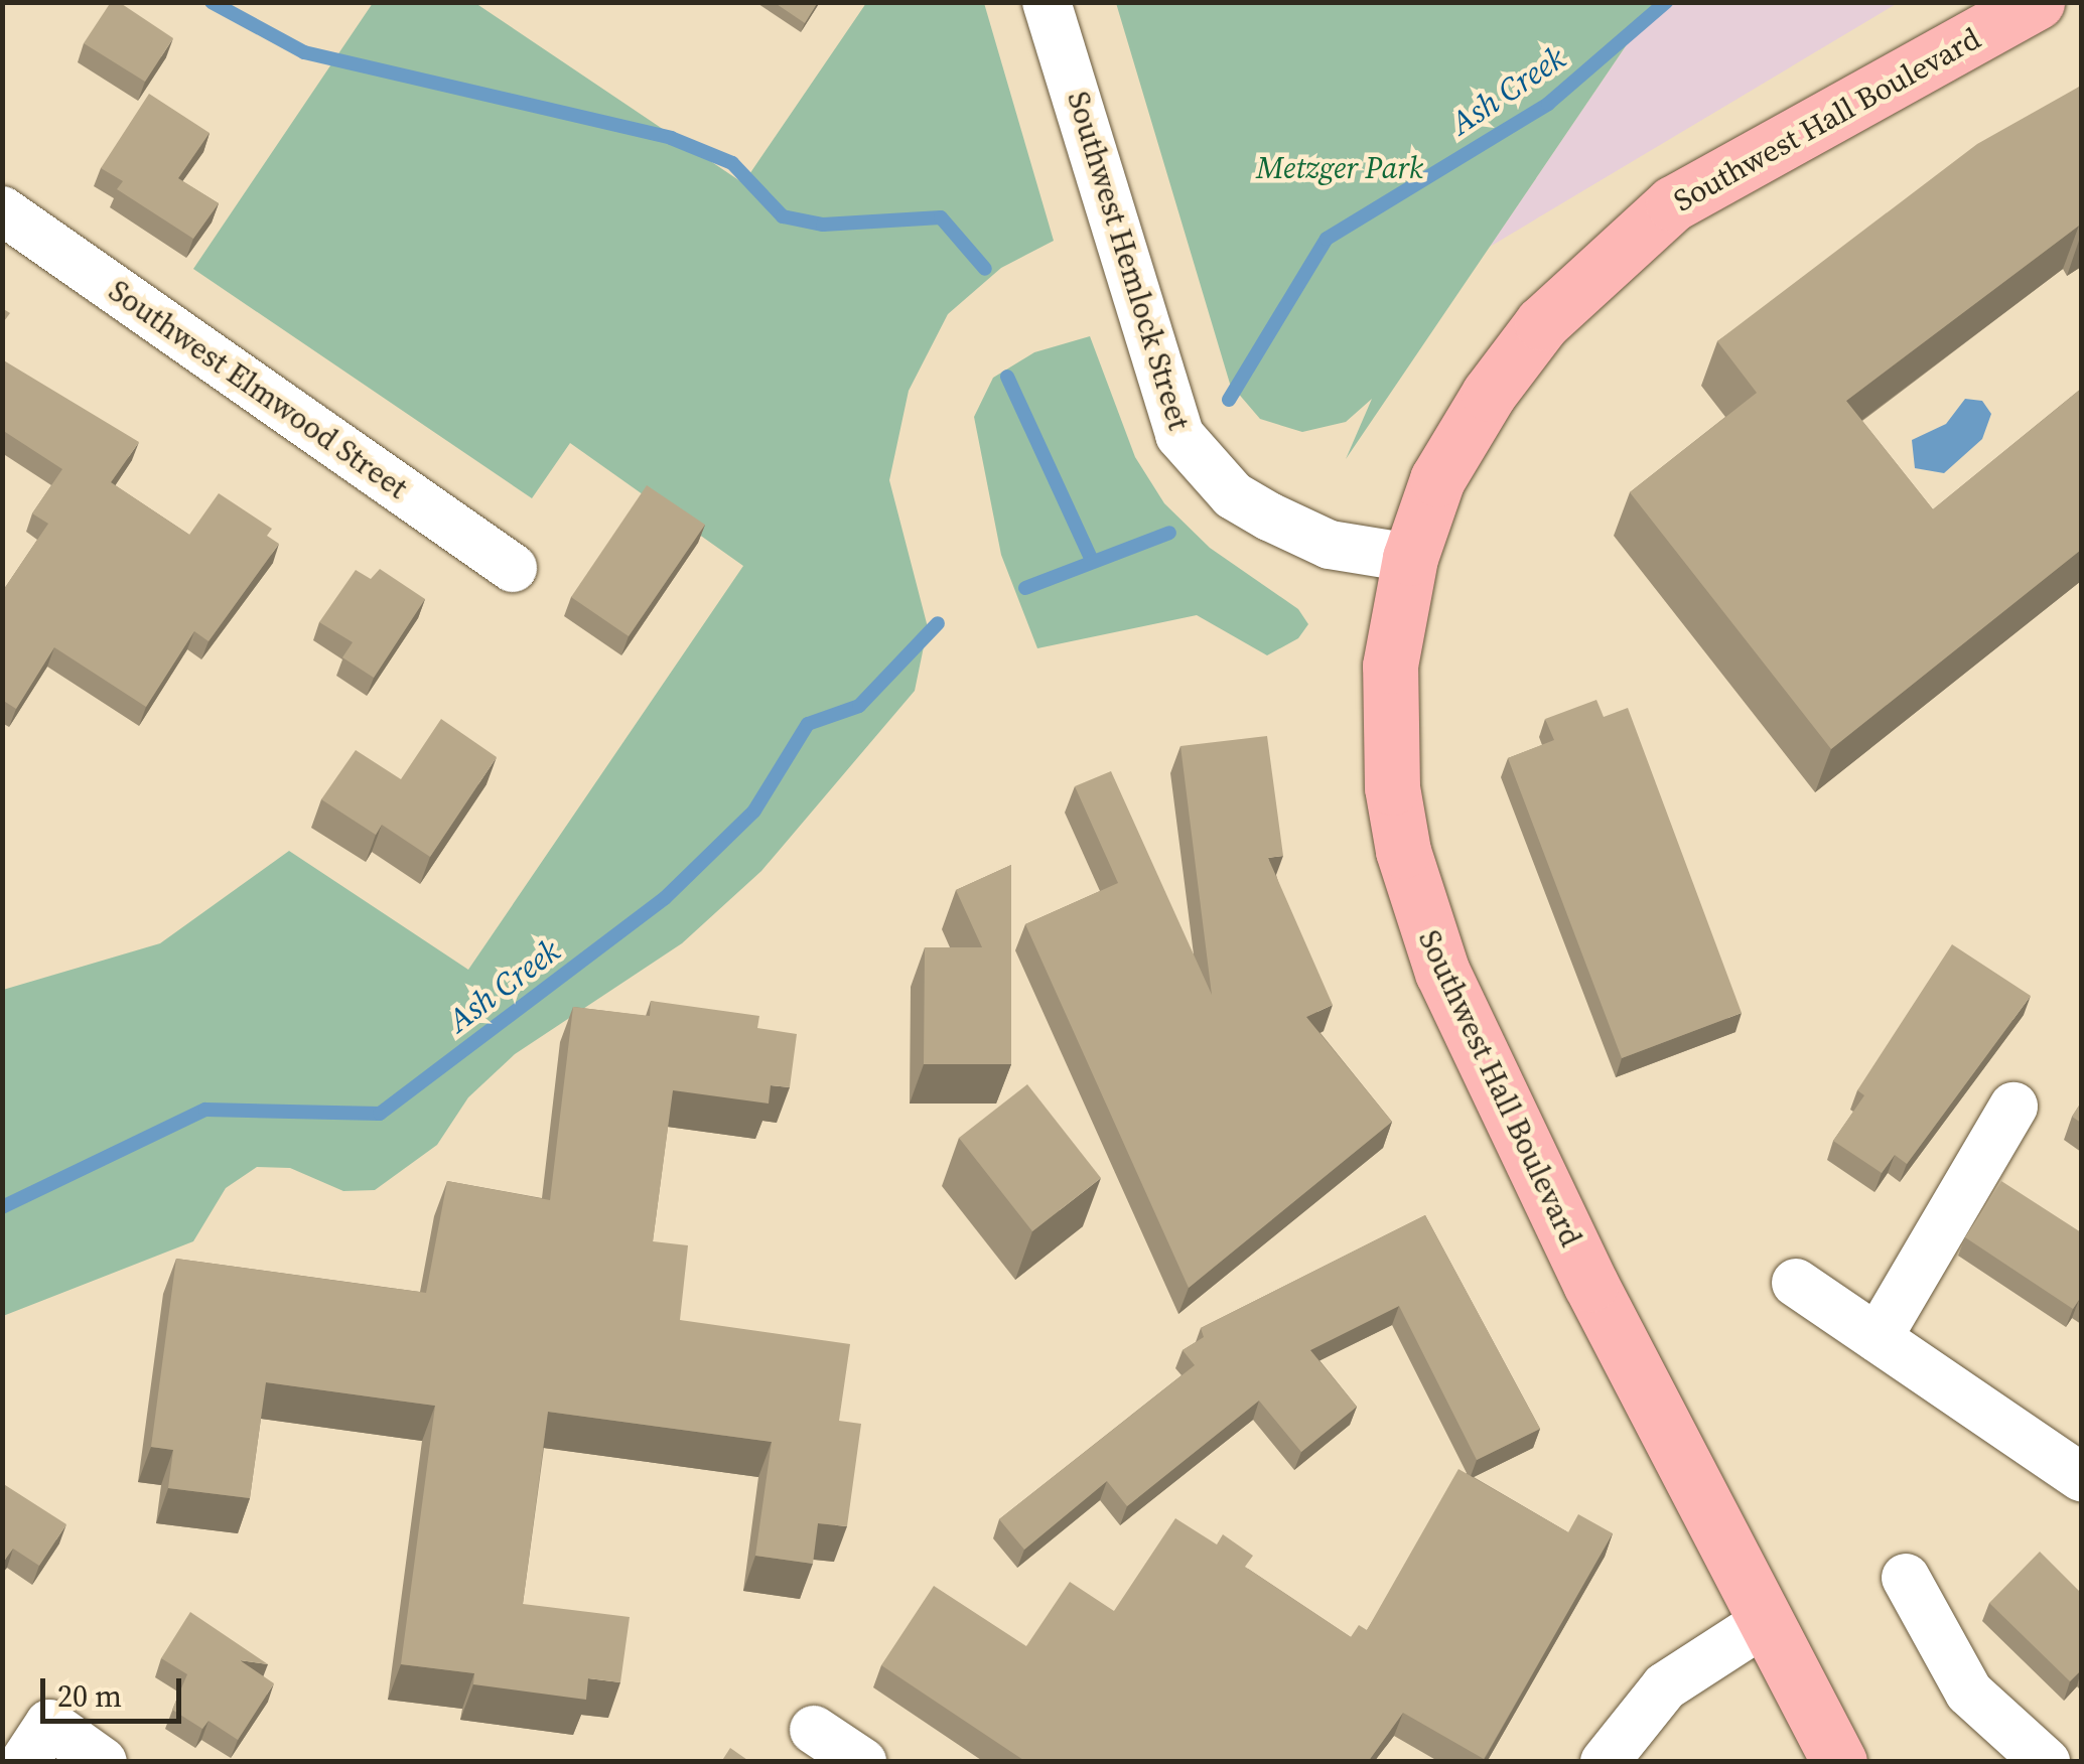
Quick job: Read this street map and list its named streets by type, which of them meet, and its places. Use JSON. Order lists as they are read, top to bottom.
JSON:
{
  "streets": {
    "main road": ["Southwest Hall Boulevard"],
    "street": ["Southwest Hemlock Street", "Southwest Elmwood Street"]
  },
  "crossings": [
    ["Southwest Hall Boulevard", "Southwest Hemlock Street"]
  ],
  "water": ["Ash Creek"],
  "parks": ["Metzger Park"],
  "scale_bar": "20 m"
}
